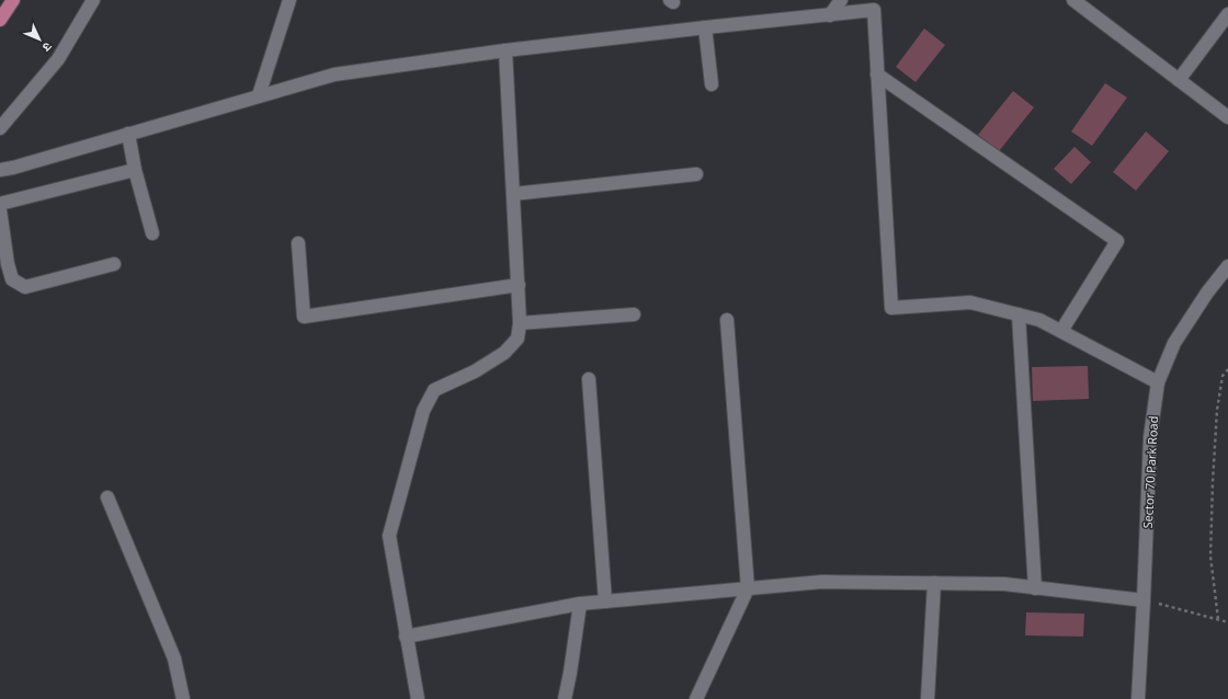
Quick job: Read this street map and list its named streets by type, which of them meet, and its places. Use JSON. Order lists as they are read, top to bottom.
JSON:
{
  "streets": {
    "street": ["Sector 70 Park Road"]
  },
  "north": "bottom right"
}
